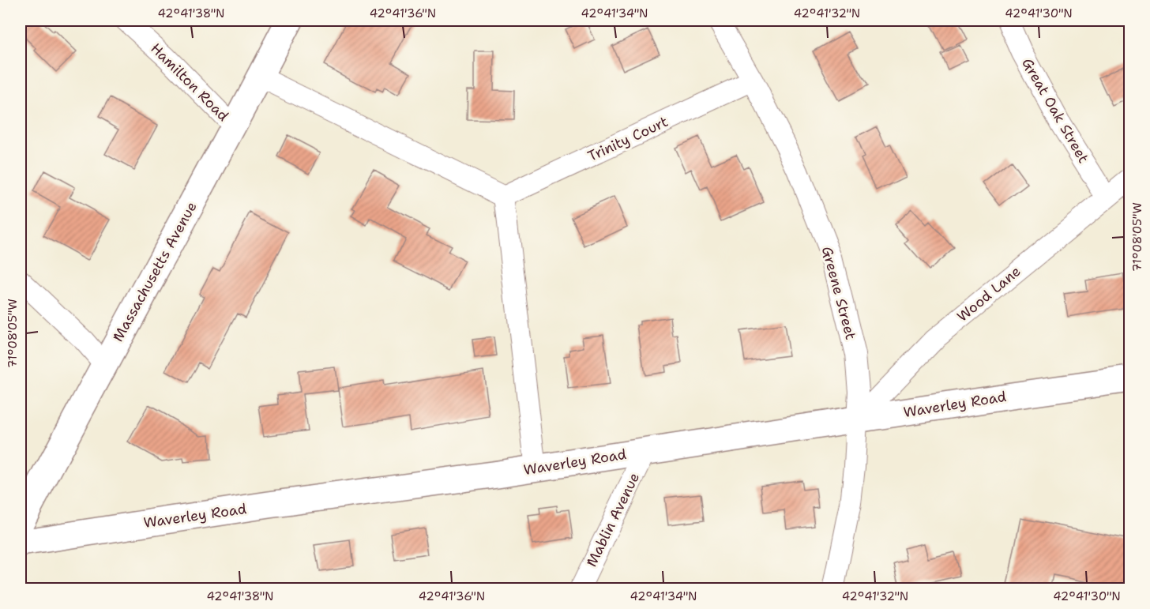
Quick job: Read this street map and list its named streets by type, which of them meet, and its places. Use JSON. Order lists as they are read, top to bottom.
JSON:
{
  "streets": {
    "main road": ["Massachusetts Avenue", "Waverley Road"],
    "street": [
      "Hamilton Road",
      "Great Oak Street",
      "Trinity Court",
      "Greene Street",
      "Wood Lane",
      "Mablin Avenue"
    ]
  },
  "crossings": [
    ["Hamilton Road", "Massachusetts Avenue"],
    ["Great Oak Street", "Wood Lane"],
    ["Trinity Court", "Greene Street"],
    ["Greene Street", "Wood Lane"],
    ["Greene Street", "Waverley Road"],
    ["Wood Lane", "Waverley Road"],
    ["Waverley Road", "Mablin Avenue"]
  ],
  "coordinates": [
    "42°41'38\"N",
    "42°41'36\"N",
    "42°41'34\"N",
    "42°41'32\"N",
    "42°41'30\"N",
    "71°08'05\"W"
  ]
}
